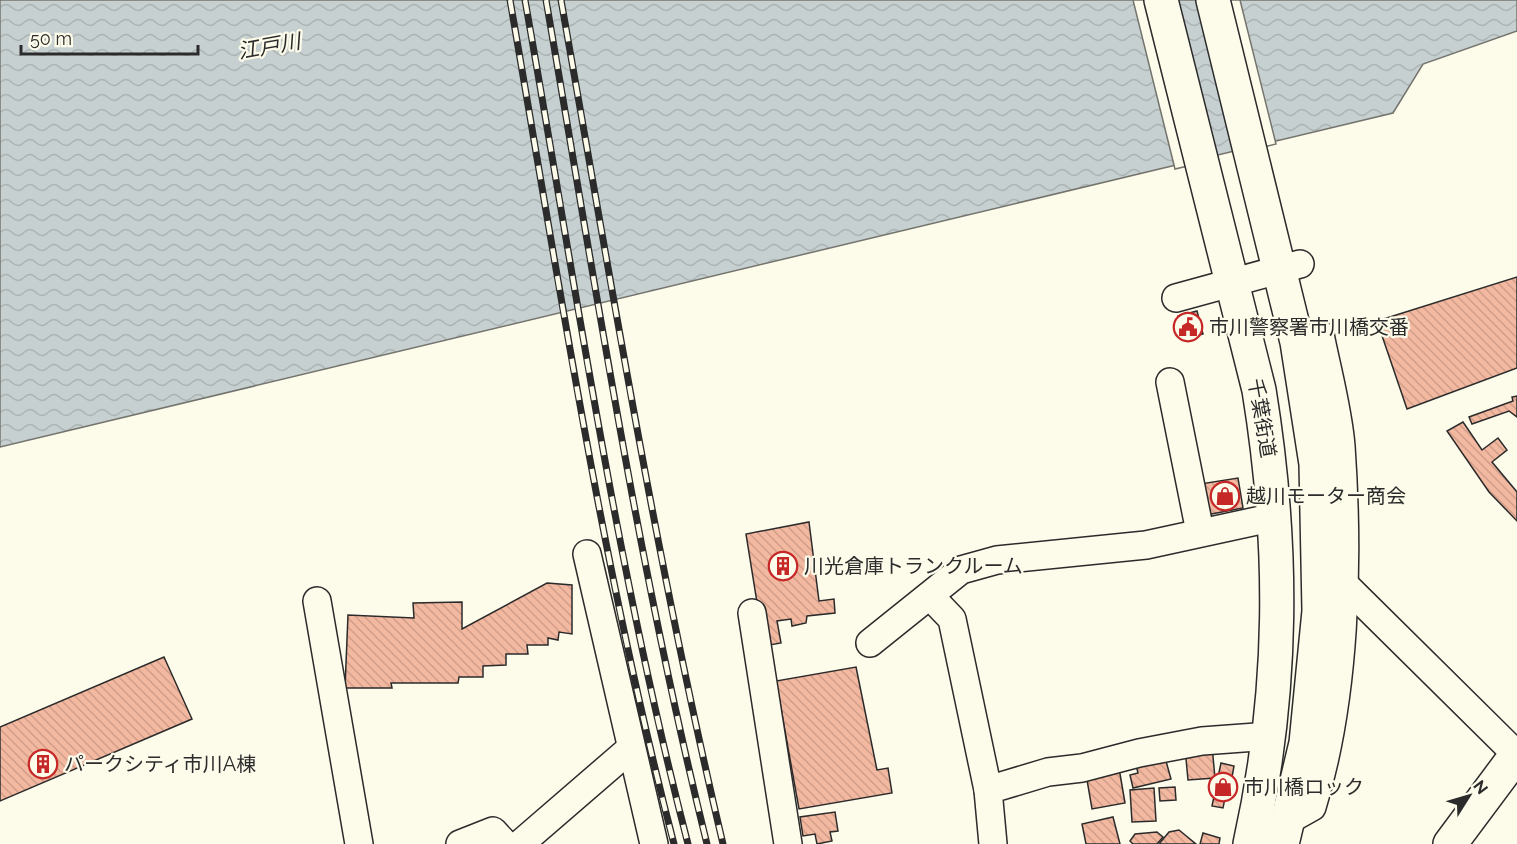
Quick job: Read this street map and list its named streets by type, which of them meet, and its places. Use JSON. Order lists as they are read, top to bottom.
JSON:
{
  "streets": {
    "main road": ["千葉街道"]
  },
  "water": ["江戸川"],
  "places": {
    "public building": ["市川警察署市川橋交番"],
    "shop": ["越川モーター商会", "市川橋ロック"],
    "building": ["川光倉庫トランクルーム", "パークシティ市川A棟"]
  },
  "scale_bar": "50 m",
  "north": "top right"
}
